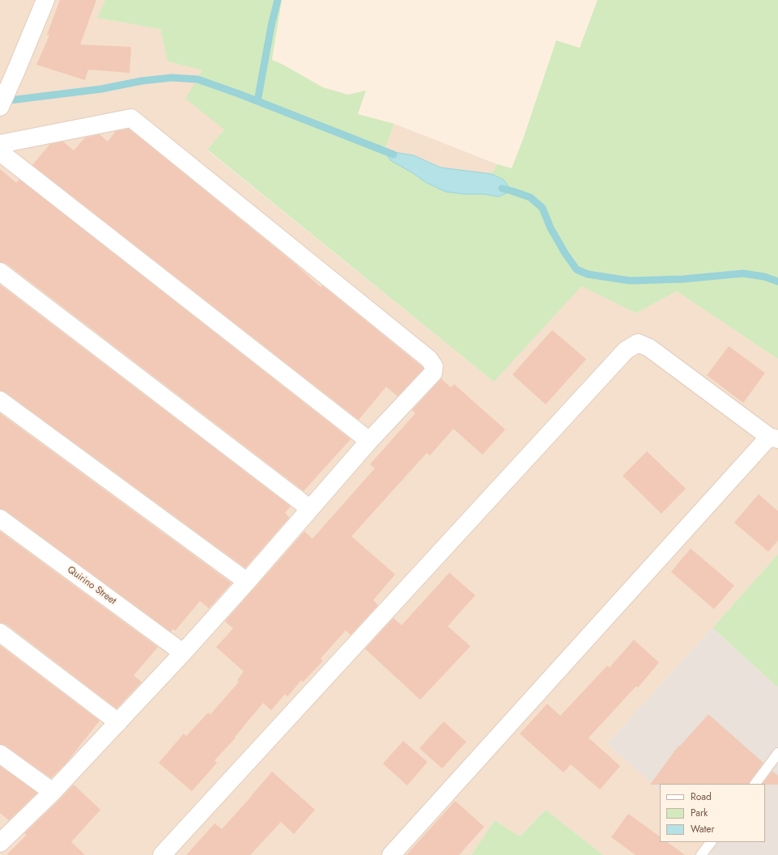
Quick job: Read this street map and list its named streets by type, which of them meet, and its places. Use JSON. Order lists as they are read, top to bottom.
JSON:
{
  "streets": {
    "street": ["Quirino Street"]
  },
  "legend": ["Road", "Park", "Water"]
}
